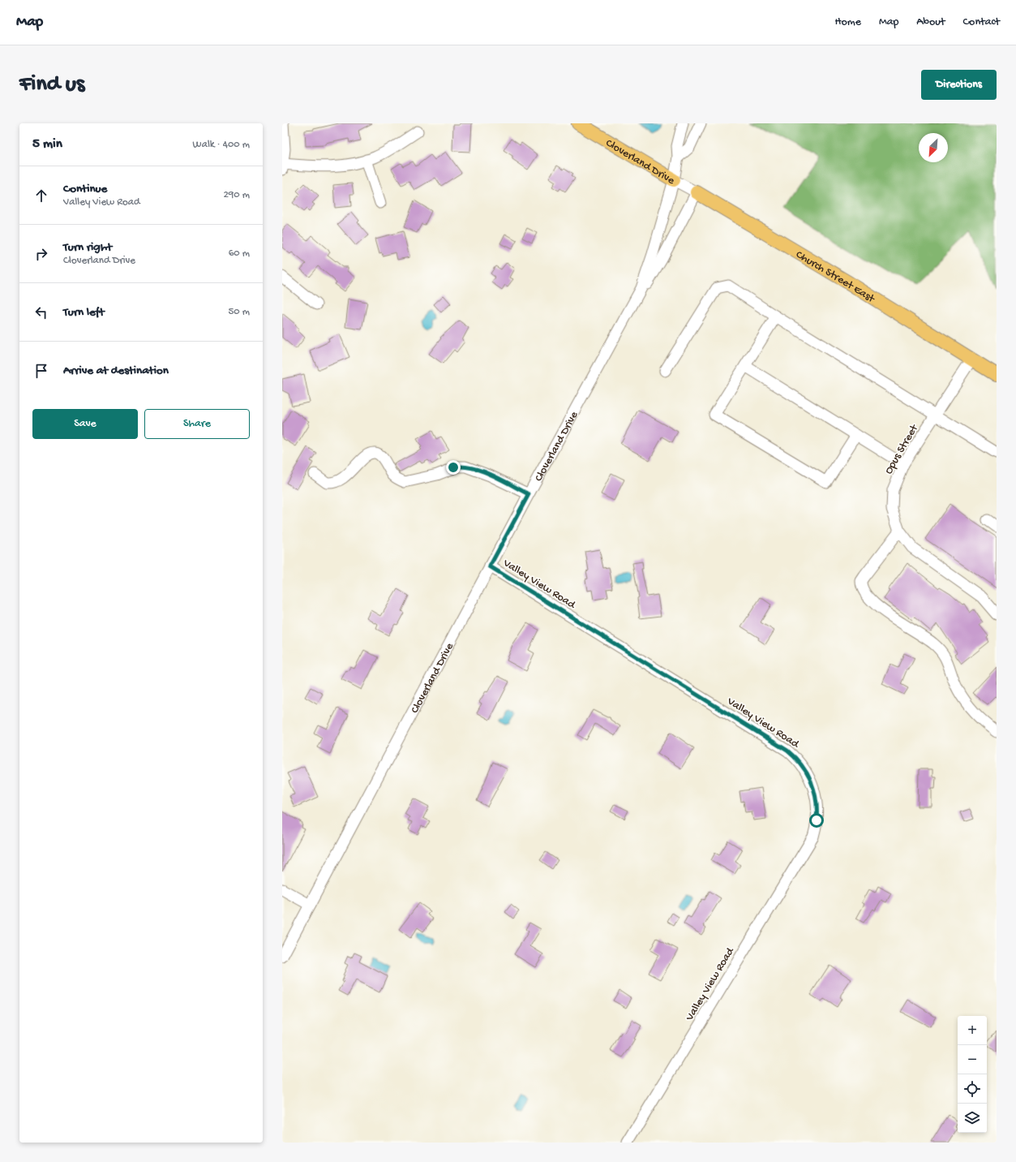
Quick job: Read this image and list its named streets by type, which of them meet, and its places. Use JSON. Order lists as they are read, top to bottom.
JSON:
{
  "streets": {
    "main road": ["Cloverland Drive", "Church Street East"],
    "street": ["Opus Street", "Valley View Road"]
  },
  "crossings": [
    ["Cloverland Drive", "Church Street East"],
    ["Cloverland Drive", "Valley View Road"],
    ["Church Street East", "Opus Street"]
  ],
  "north": "bottom left",
  "page": {
    "header": "Map",
    "nav": [
      "Home",
      "Map",
      "About",
      "Contact"
    ],
    "buttons": [
      "Directions",
      ["Save", "Share"]
    ],
    "title": "Find us",
    "heading": ["5 min", "Walk · 400 m"],
    "list": [
      ["Continue", "Valley View Road", "290 m"],
      ["Turn right", "Cloverland Drive", "60 m"],
      ["Turn left", "50 m"],
      "Arrive at destination"
    ],
    "map_buttons": ["+", "−"]
  }
}
